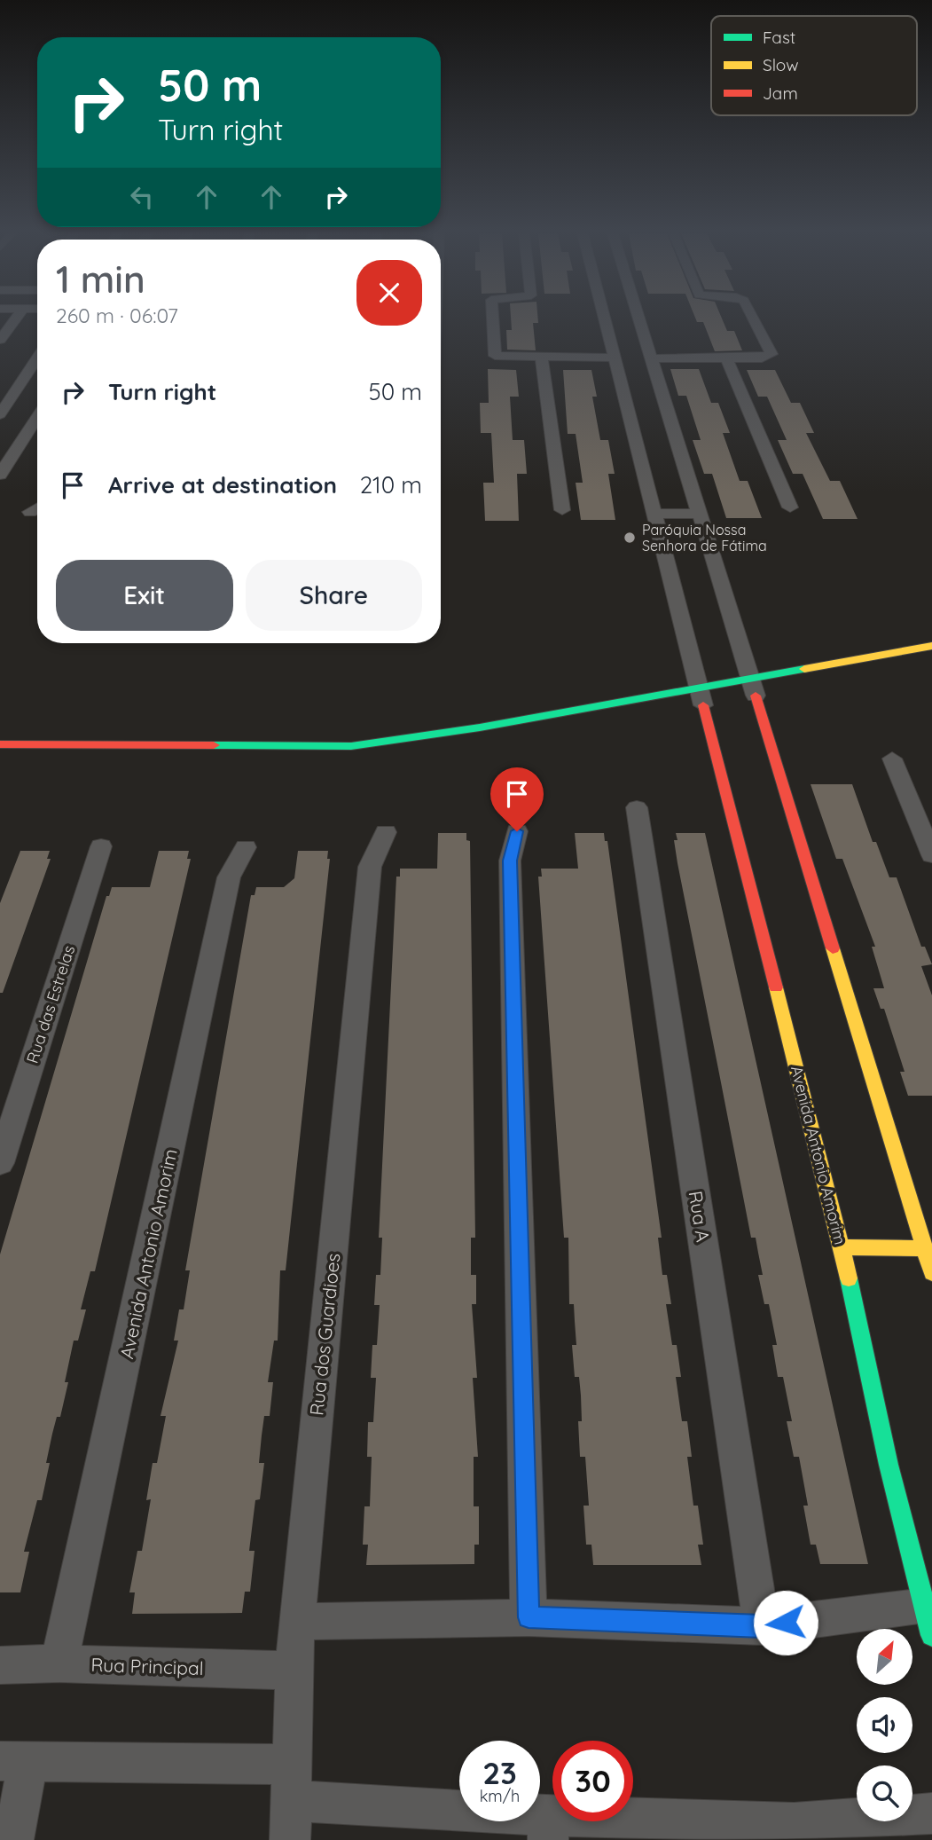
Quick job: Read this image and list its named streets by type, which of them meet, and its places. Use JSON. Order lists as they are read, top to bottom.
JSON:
{
  "streets": {
    "street": [
      "Rua das Estrelas",
      "Avenida Antonio Amorim",
      "Rua A",
      "Rua dos Guardioes",
      "Rua Principal"
    ]
  },
  "crossings": [
    ["Avenida Antonio Amorim", "Rua A"],
    ["Avenida Antonio Amorim", "Rua dos Guardioes"],
    ["Avenida Antonio Amorim", "Rua Principal"],
    ["Rua dos Guardioes", "Rua Principal"]
  ],
  "places": ["Paróquia Nossa Senhora de Fátima"],
  "legend": ["Fast", "Slow", "Jam"],
  "north": "top right",
  "page": {
    "turn": ["50 m", "Turn right"],
    "heading": ["1 min", "260 m · 06:07"],
    "list": [
      {
        "name": "Turn right",
        "value": "50 m"
      },
      {
        "name": "Arrive at destination",
        "value": "210 m"
      }
    ],
    "buttons": ["Exit", "Share"],
    "speed": "23 km/h",
    "limit": "30"
  }
}
